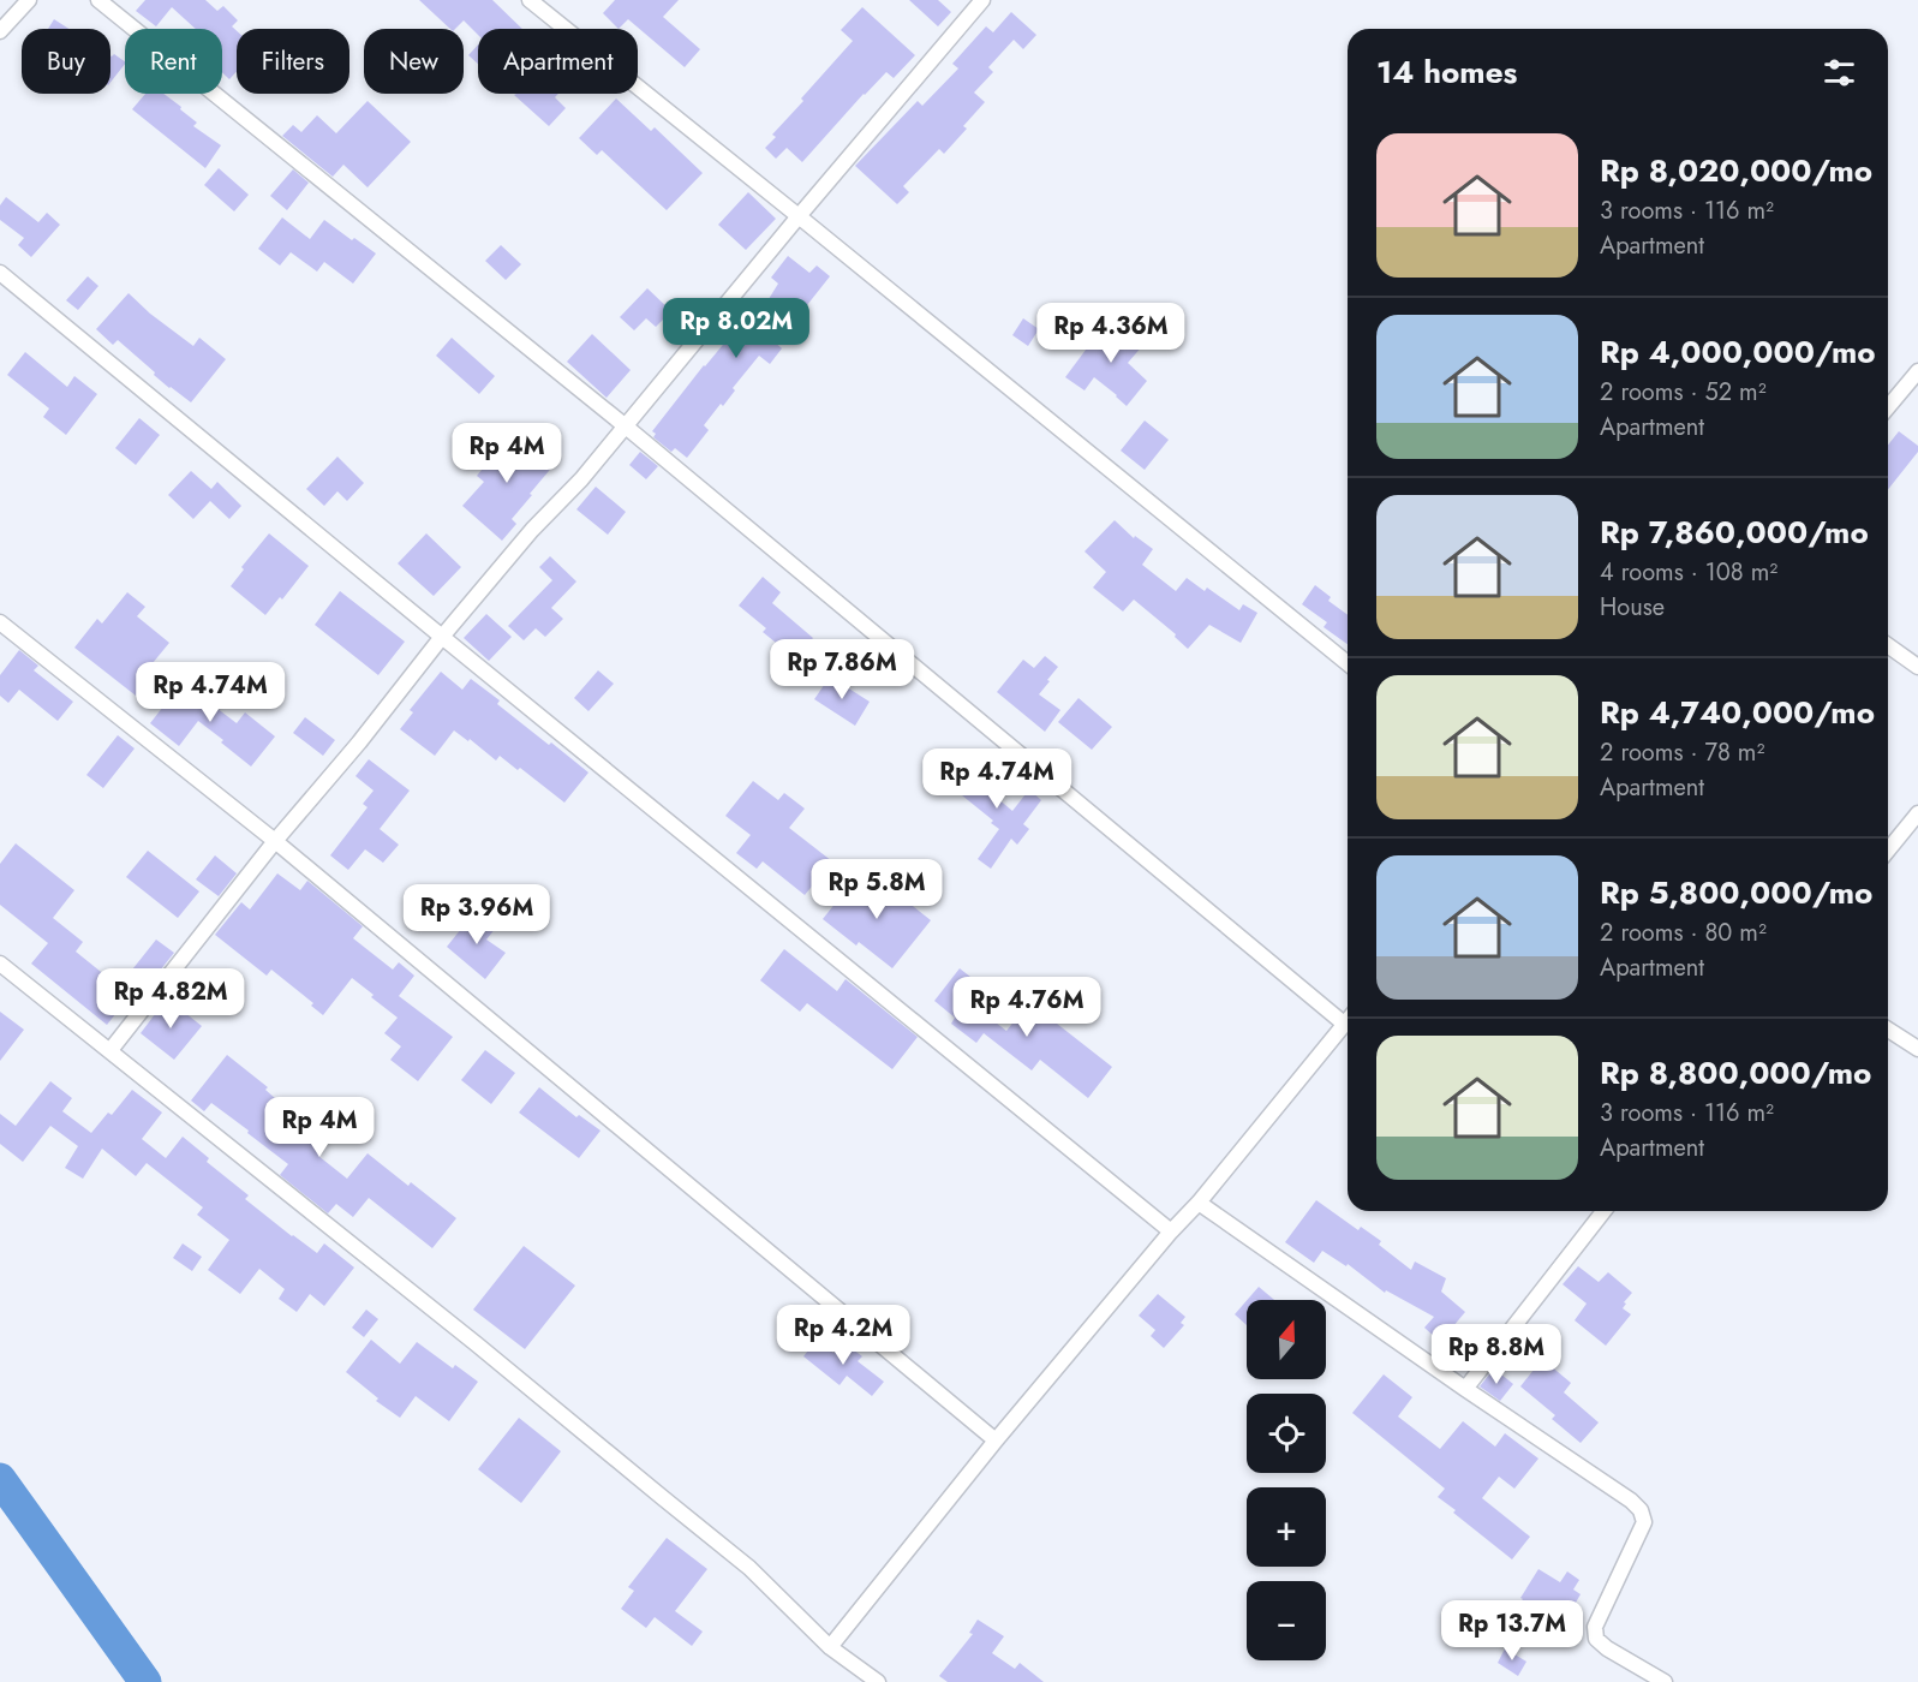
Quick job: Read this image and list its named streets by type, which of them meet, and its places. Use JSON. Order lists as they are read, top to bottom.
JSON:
{
  "north": "top",
  "page": {
    "chip": [
      "Buy",
      "Rent",
      "Filters",
      "New",
      "Apartment"
    ],
    "heading": "14 homes",
    "list": [
      {
        "name": "Rp 8,020,000/mo",
        "note": "3 rooms · 116 m² · Apartment"
      },
      {
        "name": "Rp 4,000,000/mo",
        "note": "2 rooms · 52 m² · Apartment"
      },
      {
        "name": "Rp 7,860,000/mo",
        "note": "4 rooms · 108 m² · House"
      },
      {
        "name": "Rp 4,740,000/mo",
        "note": "2 rooms · 78 m² · Apartment"
      },
      {
        "name": "Rp 5,800,000/mo",
        "note": "2 rooms · 80 m² · Apartment"
      },
      {
        "name": "Rp 8,800,000/mo",
        "note": "3 rooms · 116 m² · Apartment"
      }
    ],
    "price": [
      "Rp 8.02M",
      "Rp 4.36M",
      "Rp 4M",
      "Rp 7.86M",
      "Rp 4.74M",
      "Rp 4.74M",
      "Rp 5.8M",
      "Rp 3.96M",
      "Rp 4.82M",
      "Rp 4.76M",
      "Rp 4M",
      "Rp 4.2M",
      "Rp 8.8M",
      "Rp 13.7M"
    ],
    "map_buttons": ["+", "−"]
  }
}
